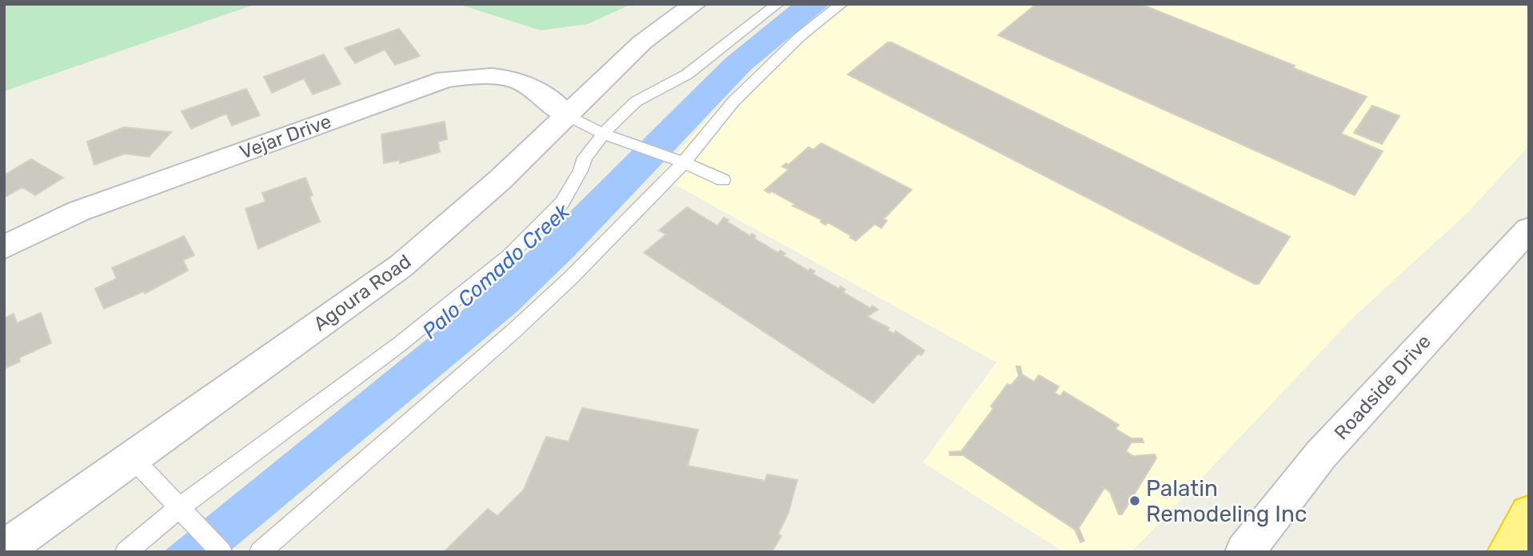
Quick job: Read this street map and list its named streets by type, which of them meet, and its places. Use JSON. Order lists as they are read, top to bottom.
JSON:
{
  "streets": {
    "street": ["Vejar Drive", "Agoura Road", "Roadside Drive"]
  },
  "crossings": [
    ["Vejar Drive", "Agoura Road"]
  ],
  "water": ["Palo Comado Creek"],
  "places": ["Palatin Remodeling Inc"]
}
